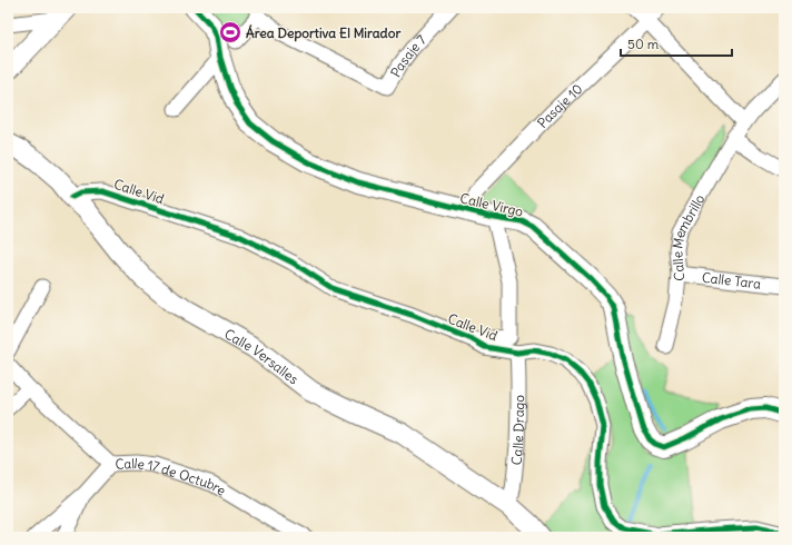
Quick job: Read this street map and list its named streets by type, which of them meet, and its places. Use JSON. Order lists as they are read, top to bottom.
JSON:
{
  "streets": {
    "street": [
      "Pasaje 7",
      "Pasaje 10",
      "Calle Vid",
      "Calle Virgo",
      "Calle Membrillo",
      "Calle Tara",
      "Calle Versalles",
      "Calle Drago",
      "Calle 17 de Octubre"
    ]
  },
  "crossings": [
    ["Pasaje 10", "Calle Virgo"],
    ["Calle Vid", "Calle Virgo"],
    ["Calle Vid", "Calle Versalles"],
    ["Calle Vid", "Calle Drago"],
    ["Calle Membrillo", "Calle Tara"],
    ["Calle Versalles", "Calle Drago"]
  ],
  "places": {
    "sports": ["Área Deportiva El Mirador"]
  },
  "scale_bar": "50 m"
}
